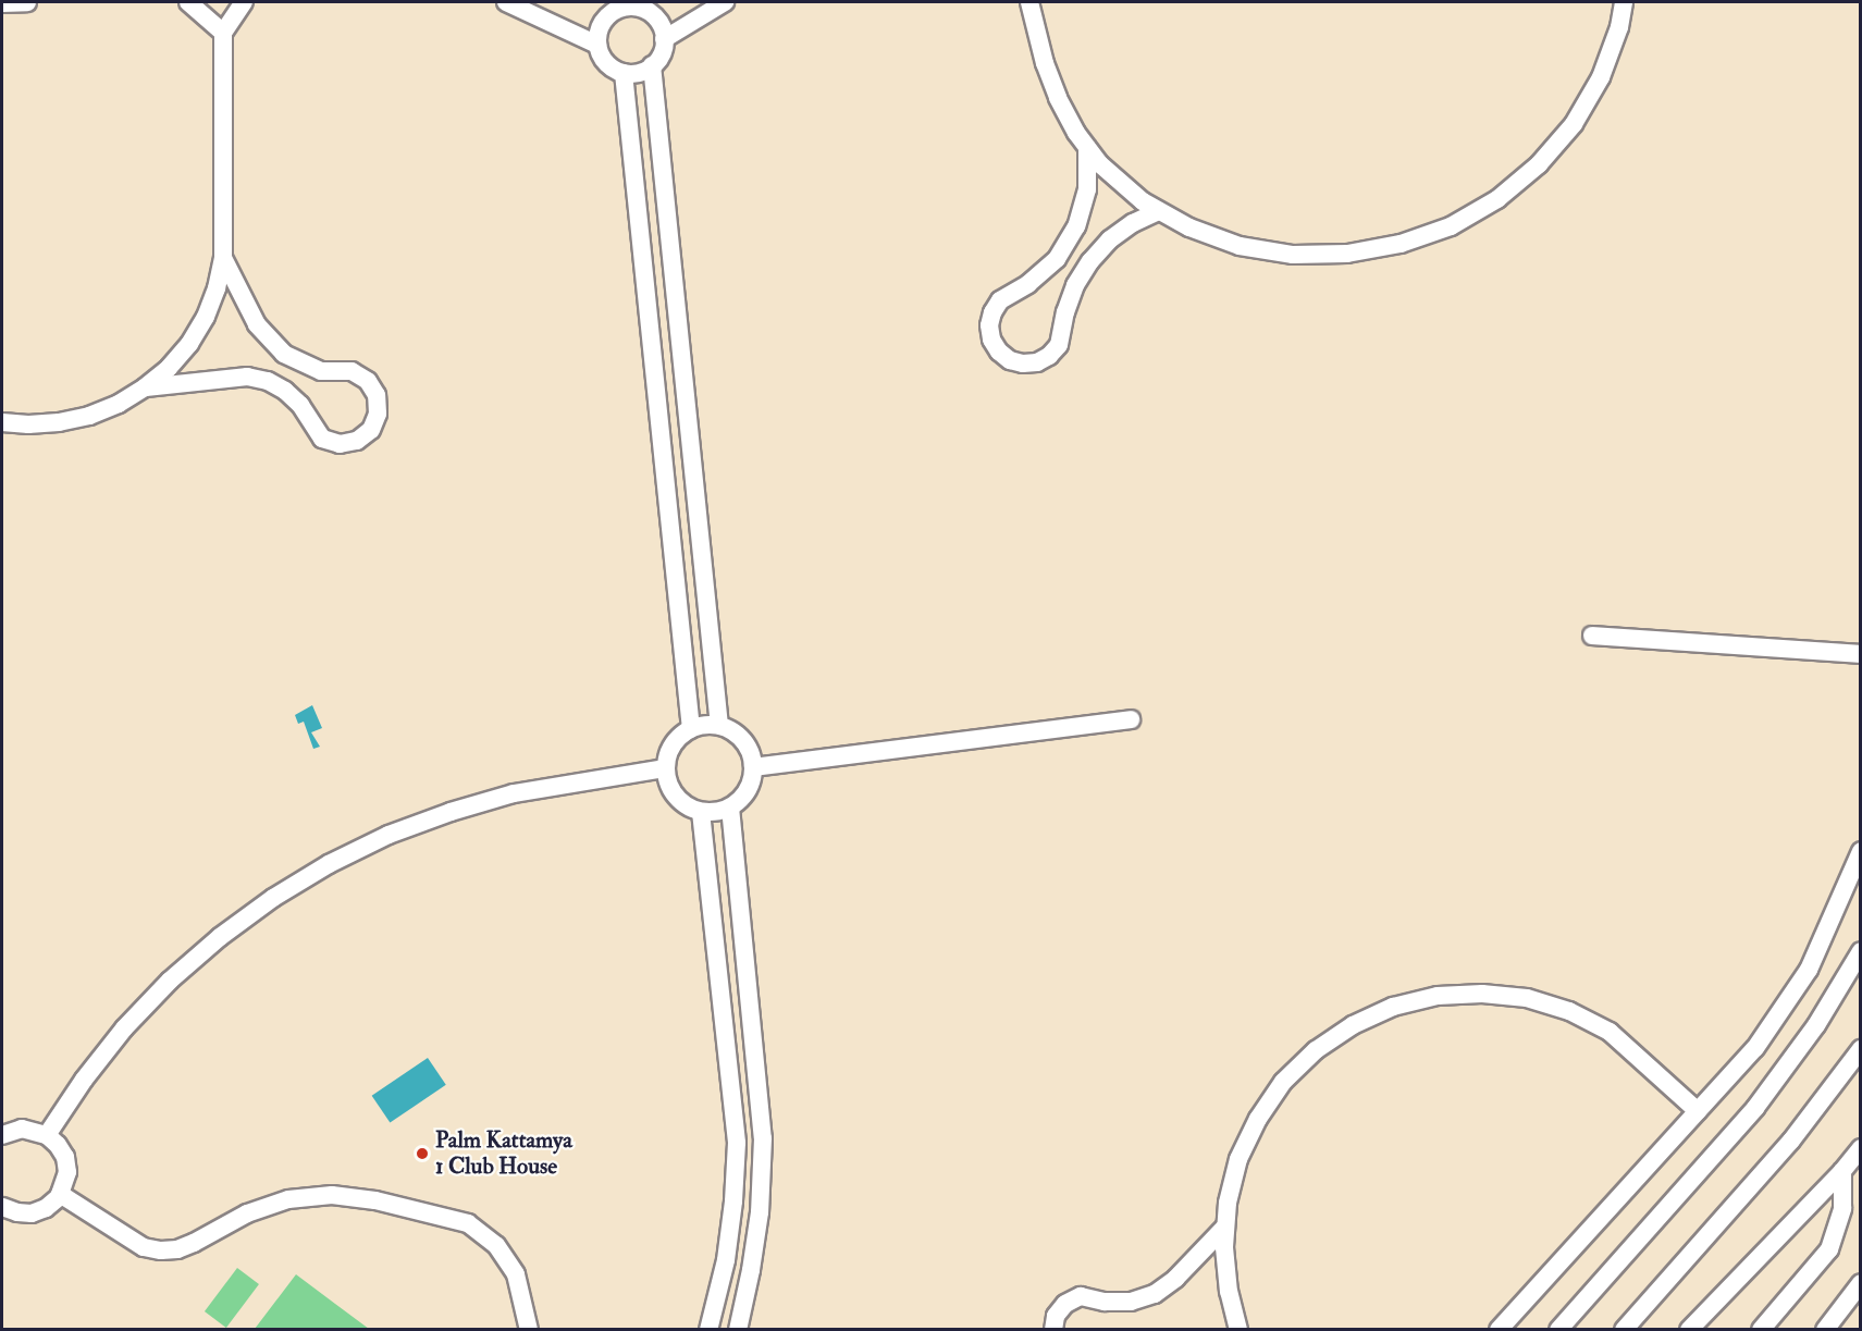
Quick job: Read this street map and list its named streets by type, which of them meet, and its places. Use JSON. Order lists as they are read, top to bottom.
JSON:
{
  "places": ["Palm Kattamya 1 Club House"]
}
